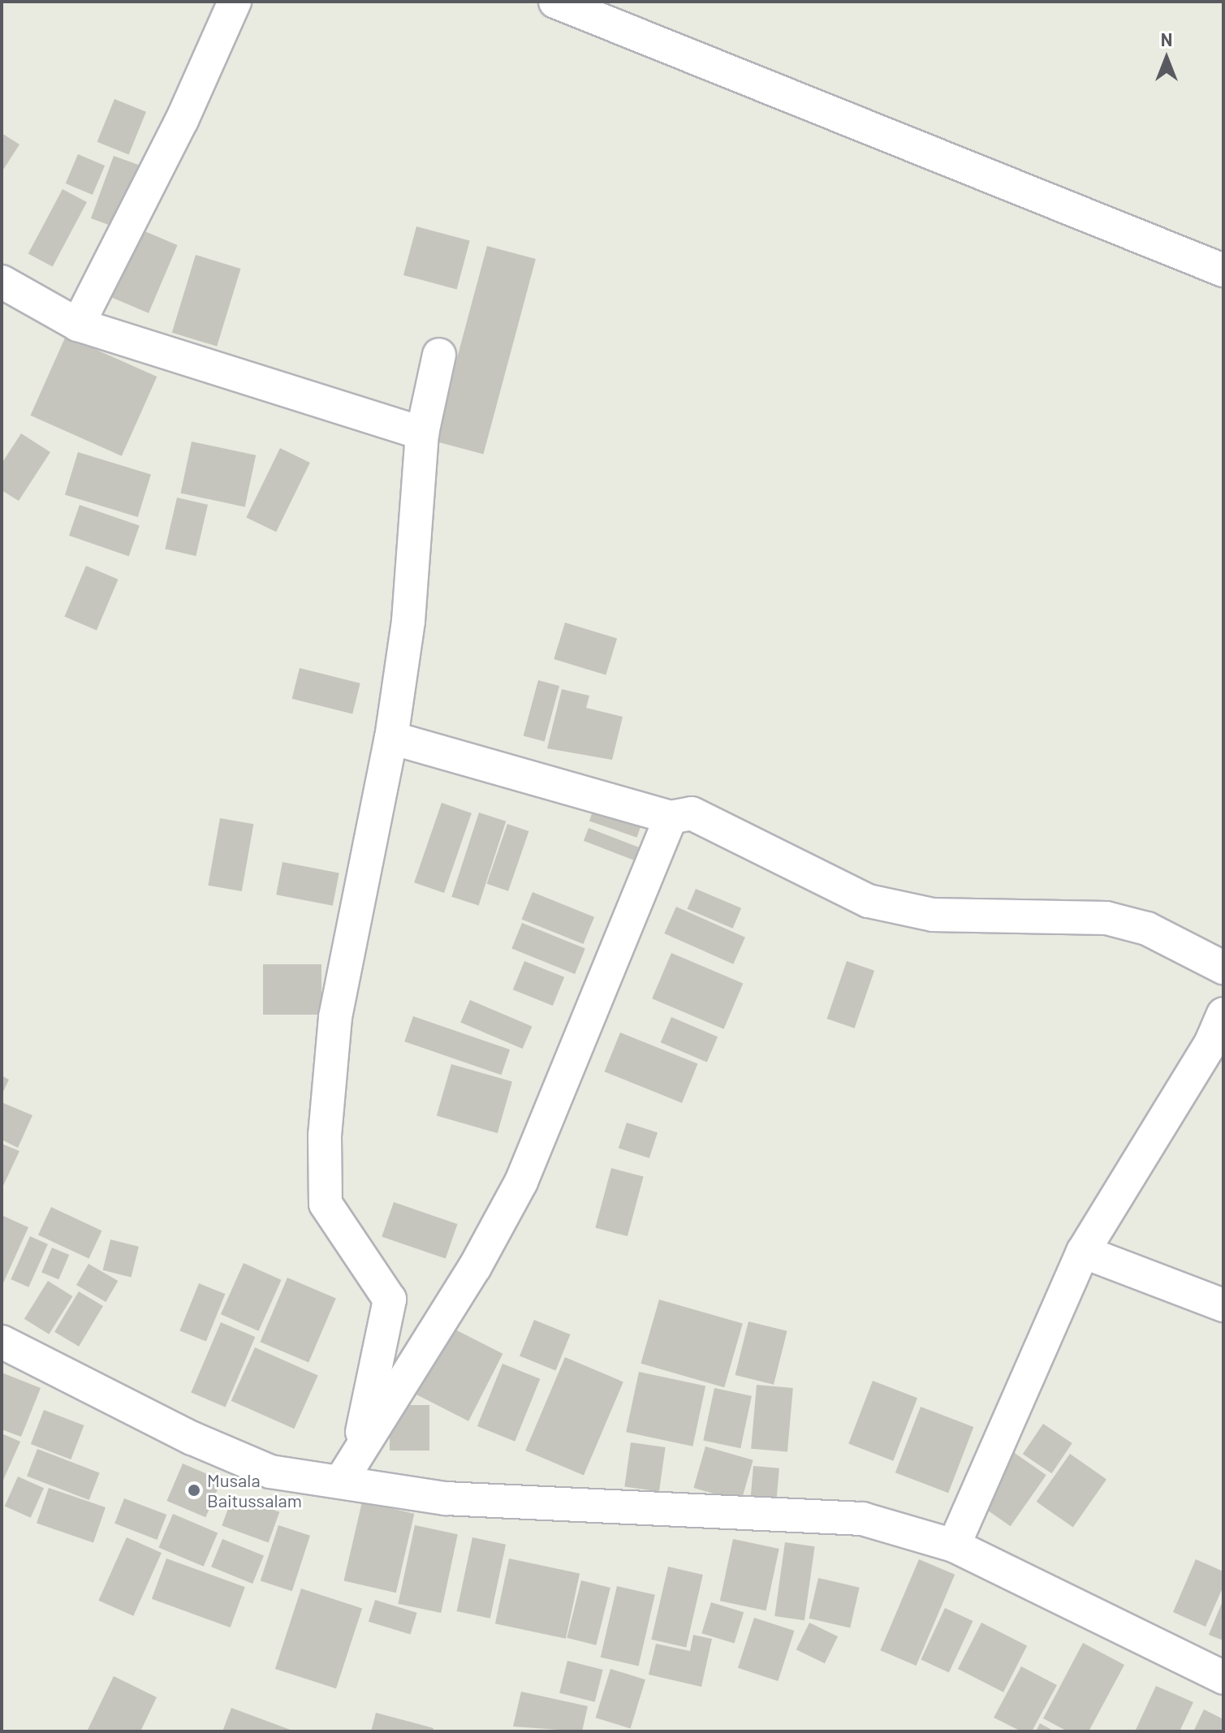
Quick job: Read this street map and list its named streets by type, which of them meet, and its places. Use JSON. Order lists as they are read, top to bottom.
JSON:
{
  "places": ["Musala Baitussalam"],
  "north": "top"
}
